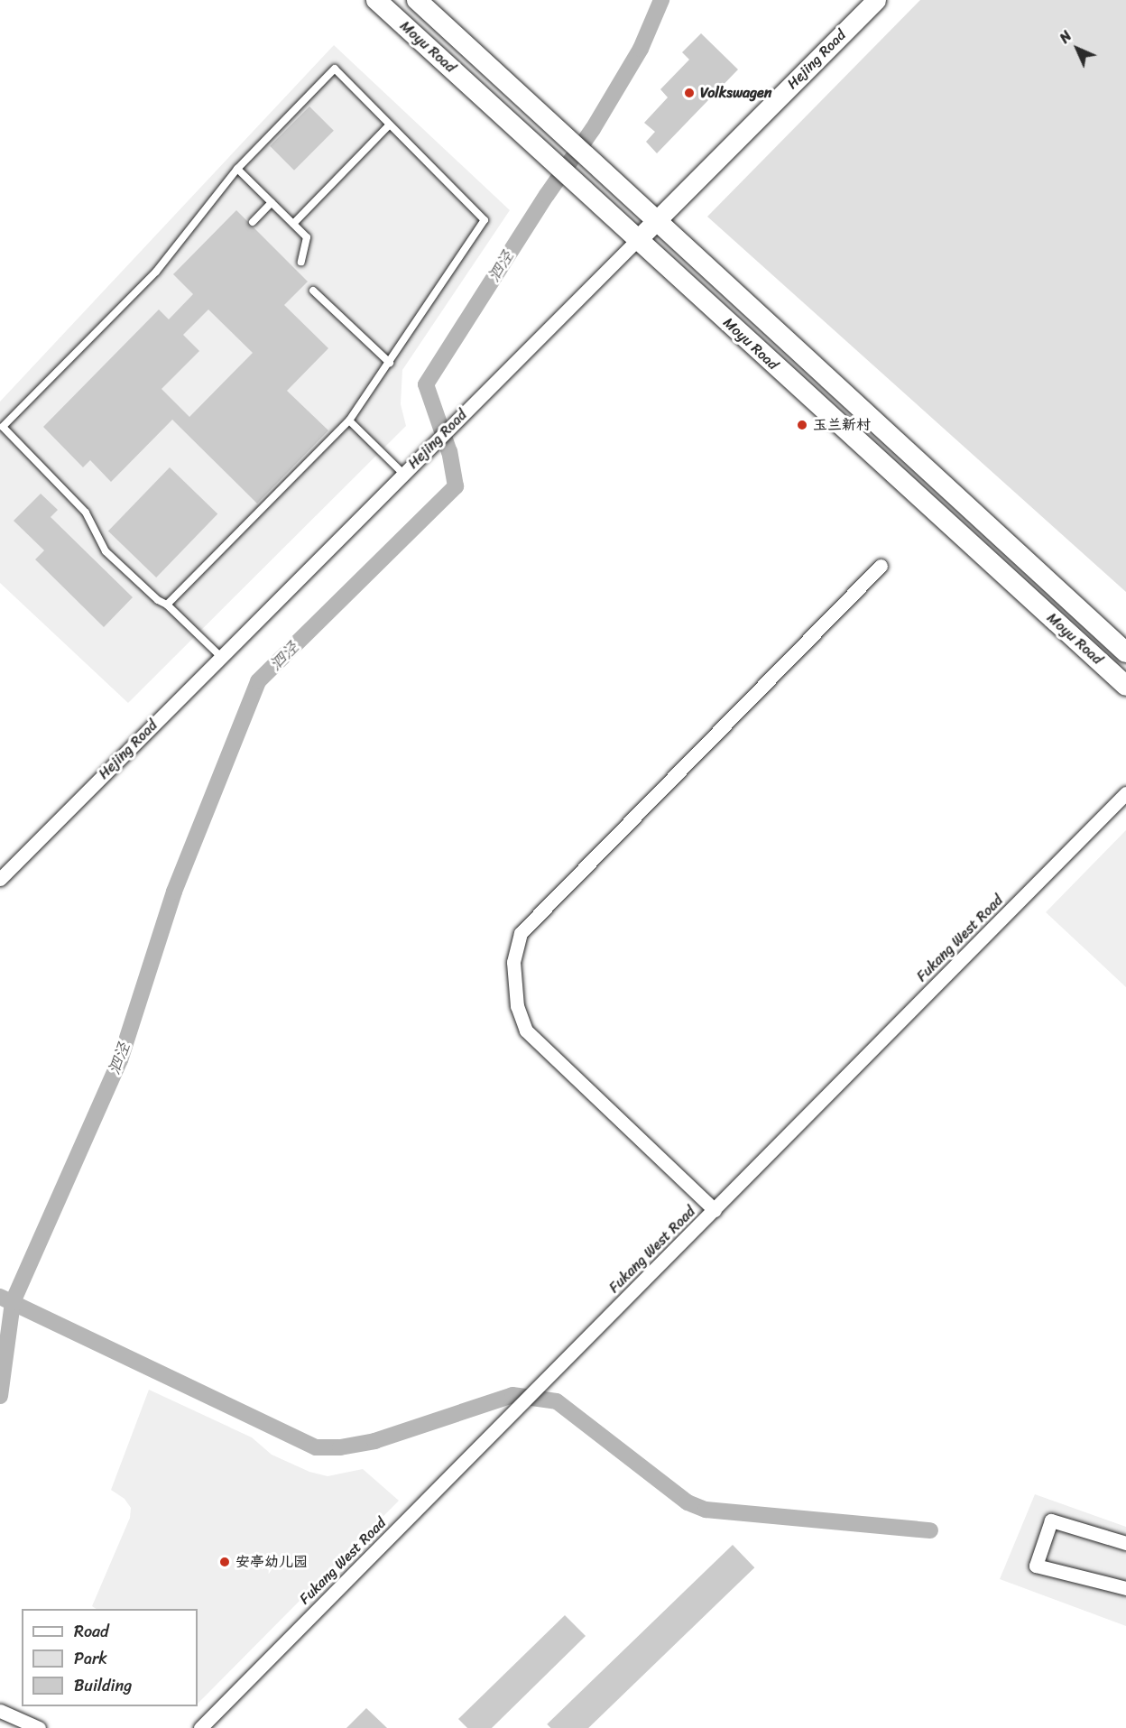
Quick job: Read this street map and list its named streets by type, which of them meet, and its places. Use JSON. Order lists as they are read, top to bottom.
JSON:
{
  "streets": {
    "main road": ["Moyu Road"],
    "street": ["Hejing Road", "Fukang West Road"]
  },
  "crossings": [
    ["Moyu Road", "Hejing Road"]
  ],
  "water": ["泗泾"],
  "places": ["Volkswagen", "玉兰新村", "安亭幼儿园"],
  "legend": ["Road", "Park", "Building"],
  "north": "top left"
}
